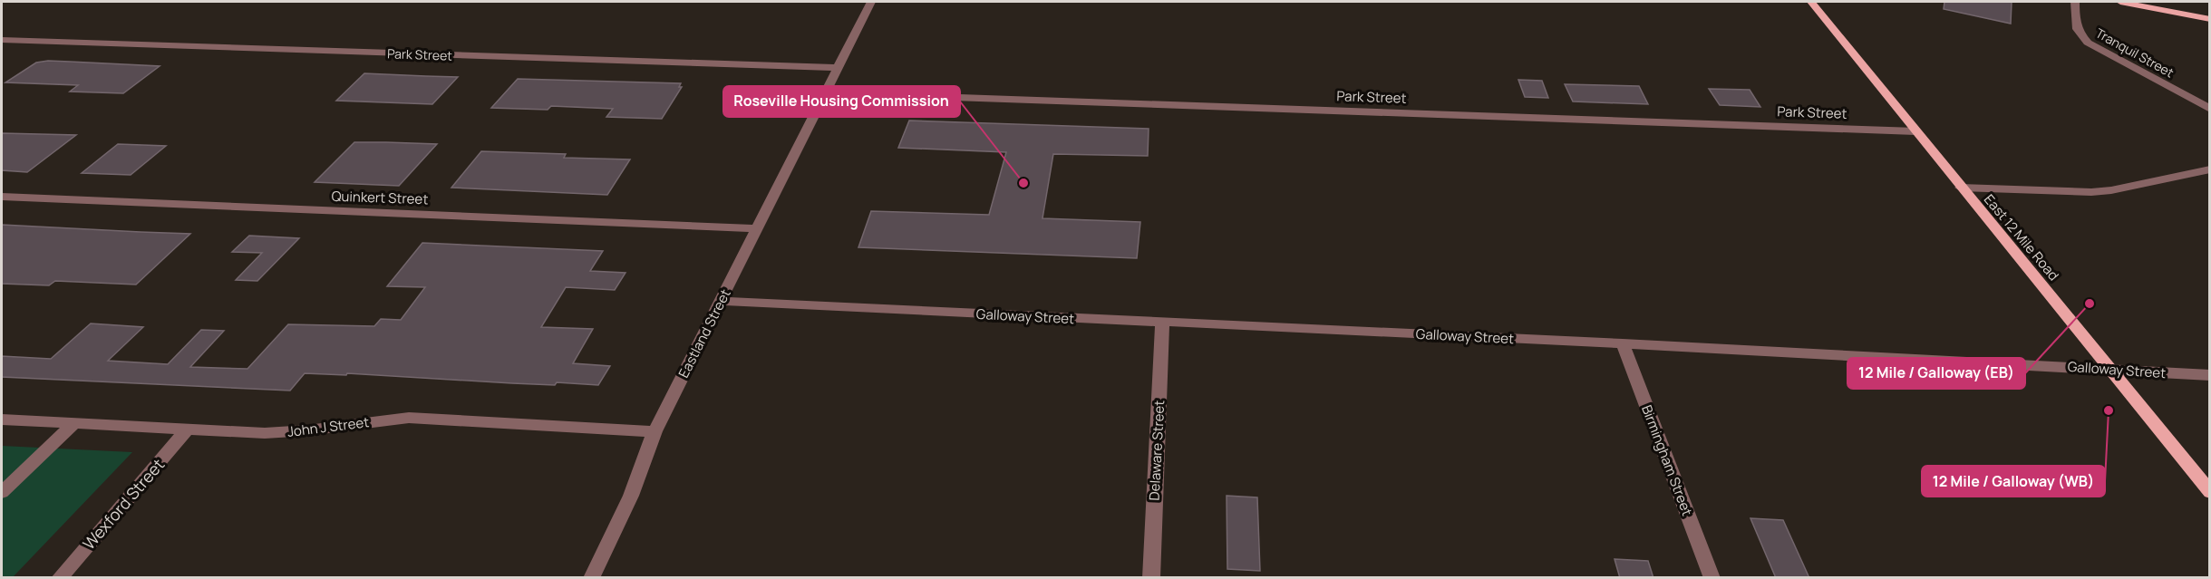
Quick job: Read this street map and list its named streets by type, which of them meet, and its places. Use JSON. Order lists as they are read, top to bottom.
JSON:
{
  "streets": {
    "main road": ["East 12 Mile Road"],
    "street": [
      "Tranquil Street",
      "Park Street",
      "Quinkert Street",
      "Galloway Street",
      "Eastland Street",
      "John J Street",
      "Delaware Street",
      "Birmingham Street",
      "Wexford Street"
    ]
  },
  "crossings": [
    ["Park Street", "East 12 Mile Road"],
    ["Park Street", "Eastland Street"],
    ["Quinkert Street", "Eastland Street"],
    ["East 12 Mile Road", "Galloway Street"],
    ["Galloway Street", "Eastland Street"],
    ["Galloway Street", "Delaware Street"],
    ["Galloway Street", "Birmingham Street"],
    ["Eastland Street", "John J Street"],
    ["John J Street", "Wexford Street"]
  ],
  "places": ["Roseville Housing Commission", "12 Mile / Galloway (EB)", "12 Mile / Galloway (WB)"]
}
